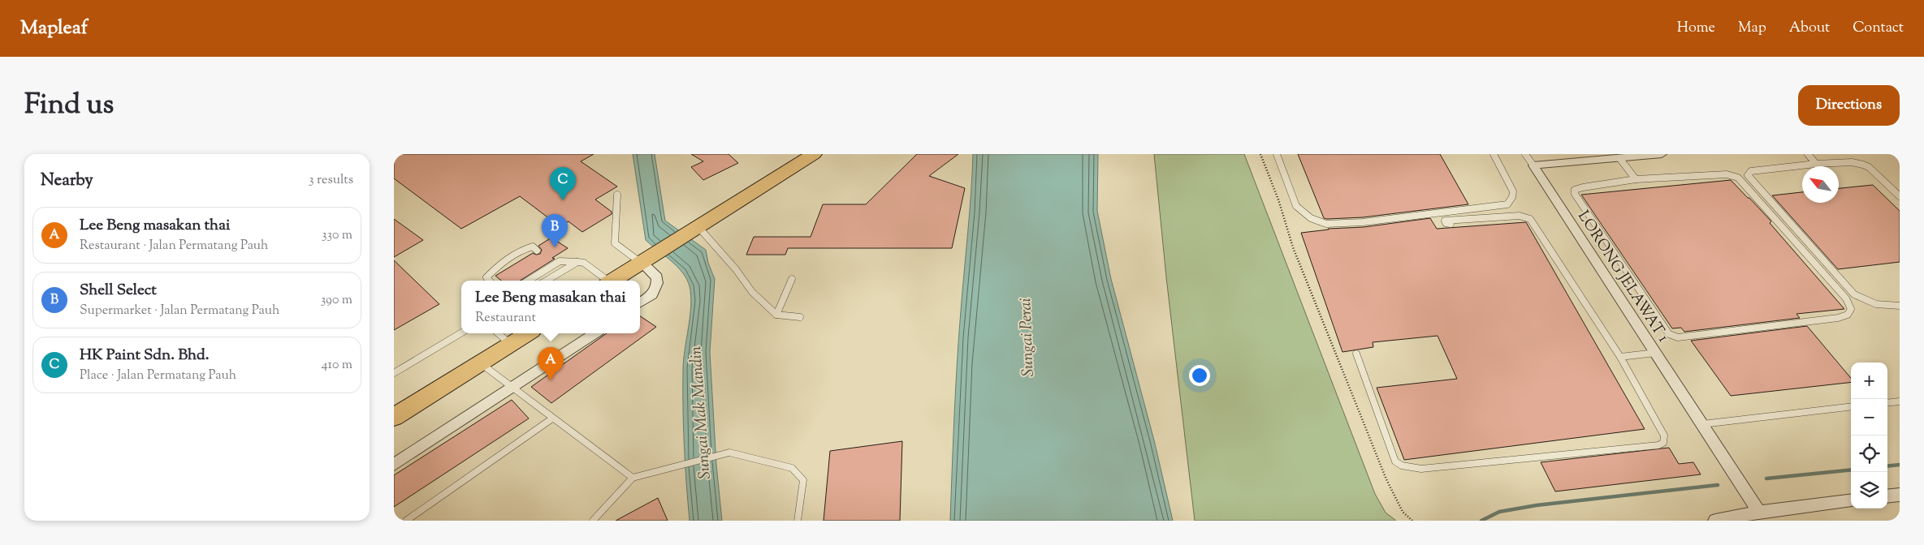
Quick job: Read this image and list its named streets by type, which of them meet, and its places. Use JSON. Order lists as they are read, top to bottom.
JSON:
{
  "streets": {
    "street": ["LORONG JELAWAT 1"]
  },
  "water": ["Sungai Perai", "Sungai Mak Mandin"],
  "north": "top left",
  "page": {
    "header": "Mapleaf",
    "nav": [
      "Home",
      "Map",
      "About",
      "Contact"
    ],
    "title": "Find us",
    "buttons": "Directions",
    "heading": ["Nearby", "3 results"],
    "pins": ["C", "B", "A"],
    "list": [
      {
        "mark": "A",
        "name": "Lee Beng masakan thai",
        "note": "Restaurant · Jalan Permatang Pauh",
        "value": "330 m"
      },
      {
        "mark": "B",
        "name": "Shell Select",
        "note": "Supermarket · Jalan Permatang Pauh",
        "value": "390 m"
      },
      {
        "mark": "C",
        "name": "HK Paint Sdn. Bhd.",
        "note": "Place · Jalan Permatang Pauh",
        "value": "410 m"
      }
    ],
    "popup": ["Lee Beng masakan thai", "Restaurant"],
    "map_buttons": ["+", "−"]
  }
}
